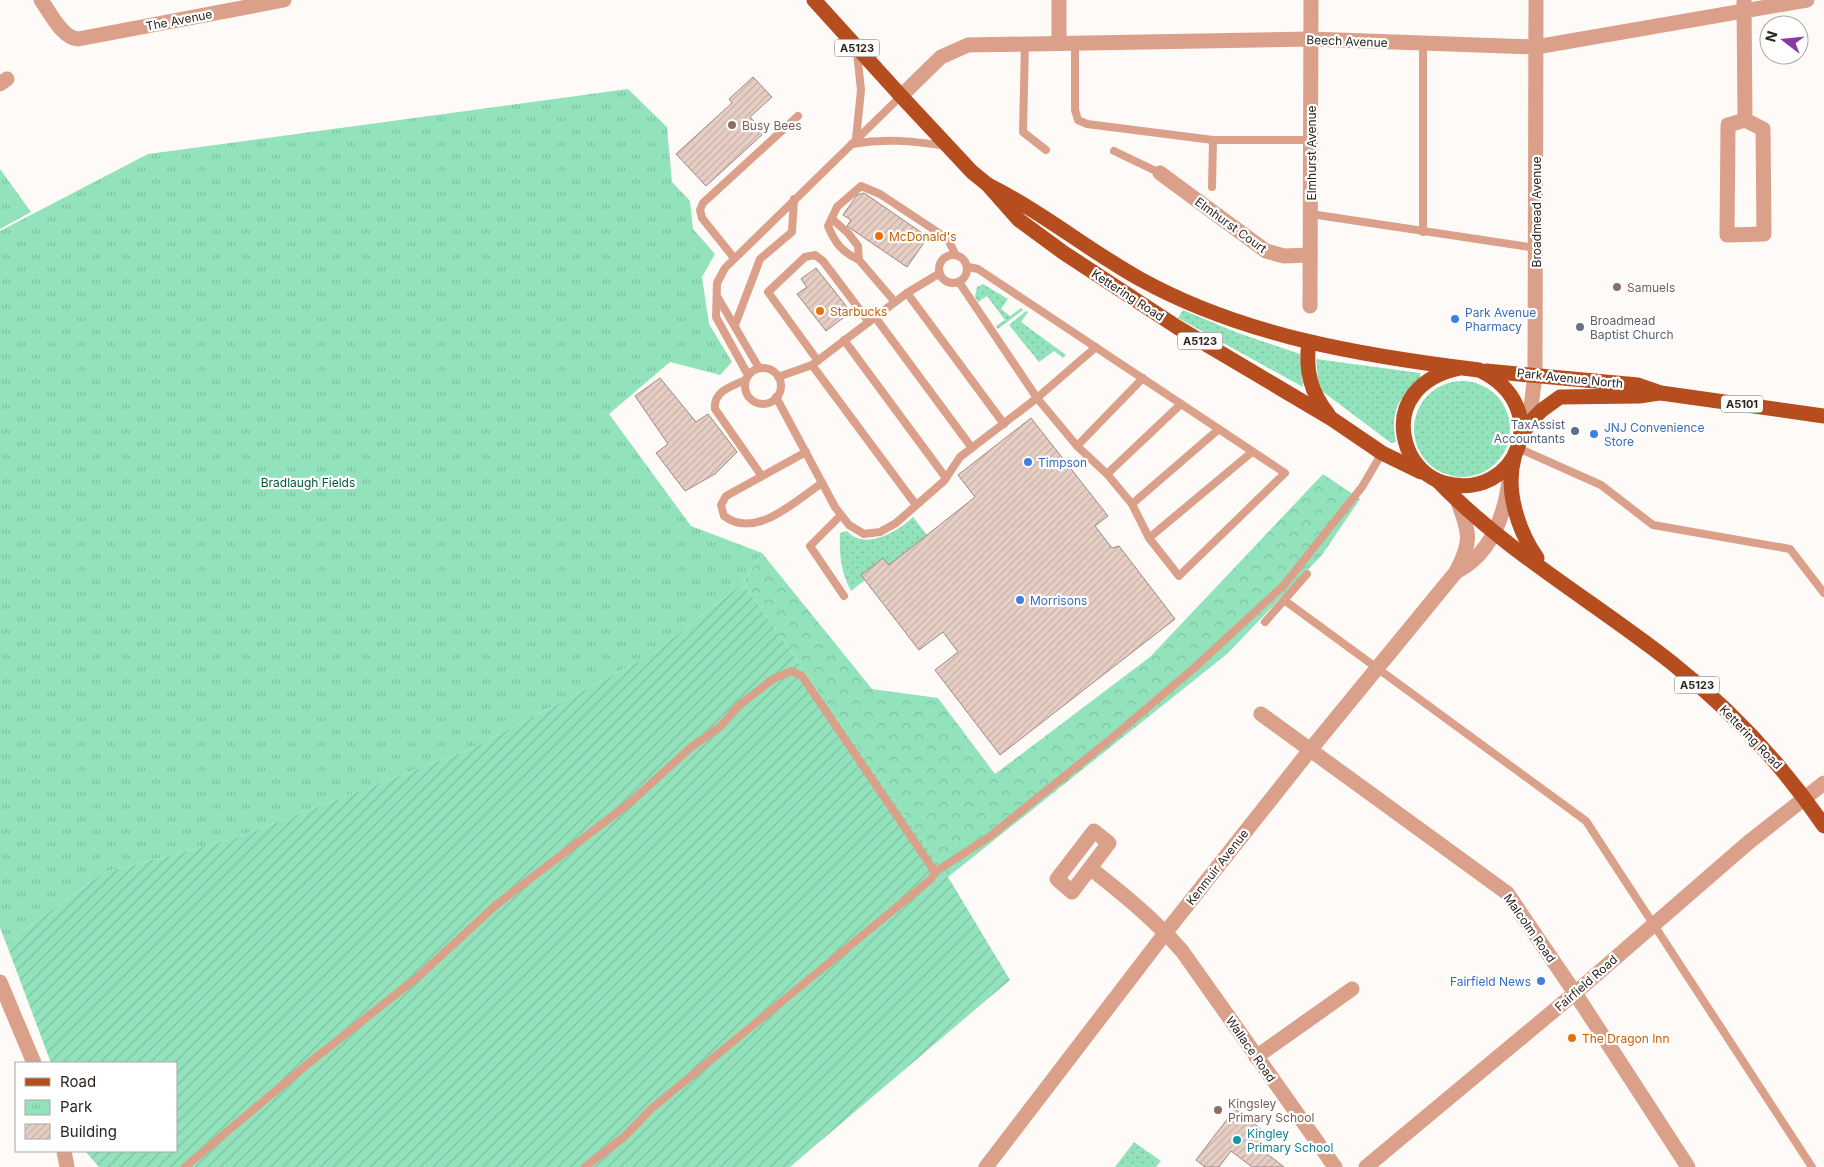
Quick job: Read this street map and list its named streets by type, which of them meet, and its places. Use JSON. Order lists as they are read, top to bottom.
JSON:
{
  "streets": {
    "main road": [
      "A5123",
      "Kettering Road",
      "Park Avenue North",
      "A5101"
    ],
    "street": [
      "The Avenue",
      "Beech Avenue",
      "Elmhurst Avenue",
      "Broadmead Avenue",
      "Elmhurst Court",
      "Kenmuir Avenue",
      "Malcolm Road",
      "Fairfield Road",
      "Wallace Road"
    ]
  },
  "crossings": [
    ["Beech Avenue", "Elmhurst Avenue"],
    ["Beech Avenue", "Broadmead Avenue"],
    ["Beech Avenue", "Kettering Road"],
    ["Elmhurst Avenue", "Elmhurst Court"],
    ["Broadmead Avenue", "Park Avenue North"],
    ["Kettering Road", "Park Avenue North"],
    ["Kettering Road", "Kenmuir Avenue"],
    ["Kettering Road", "Fairfield Road"],
    ["Kenmuir Avenue", "Malcolm Road"],
    ["Kenmuir Avenue", "Wallace Road"],
    ["Malcolm Road", "Fairfield Road"]
  ],
  "parks": ["Bradlaugh Fields"],
  "places": [
    "Busy Bees",
    "McDonald's",
    "Samuels",
    "Starbucks",
    "Park Avenue Pharmacy",
    "Broadmead Baptist Church",
    "TaxAssist Accountants",
    "JNJ Convenience Store",
    "Timpson",
    "Morrisons",
    "Fairfield News",
    "The Dragon Inn",
    "Kingsley Primary School",
    "Kingley Primary School"
  ],
  "legend": ["Road", "Park", "Building"],
  "north": "left"
}
